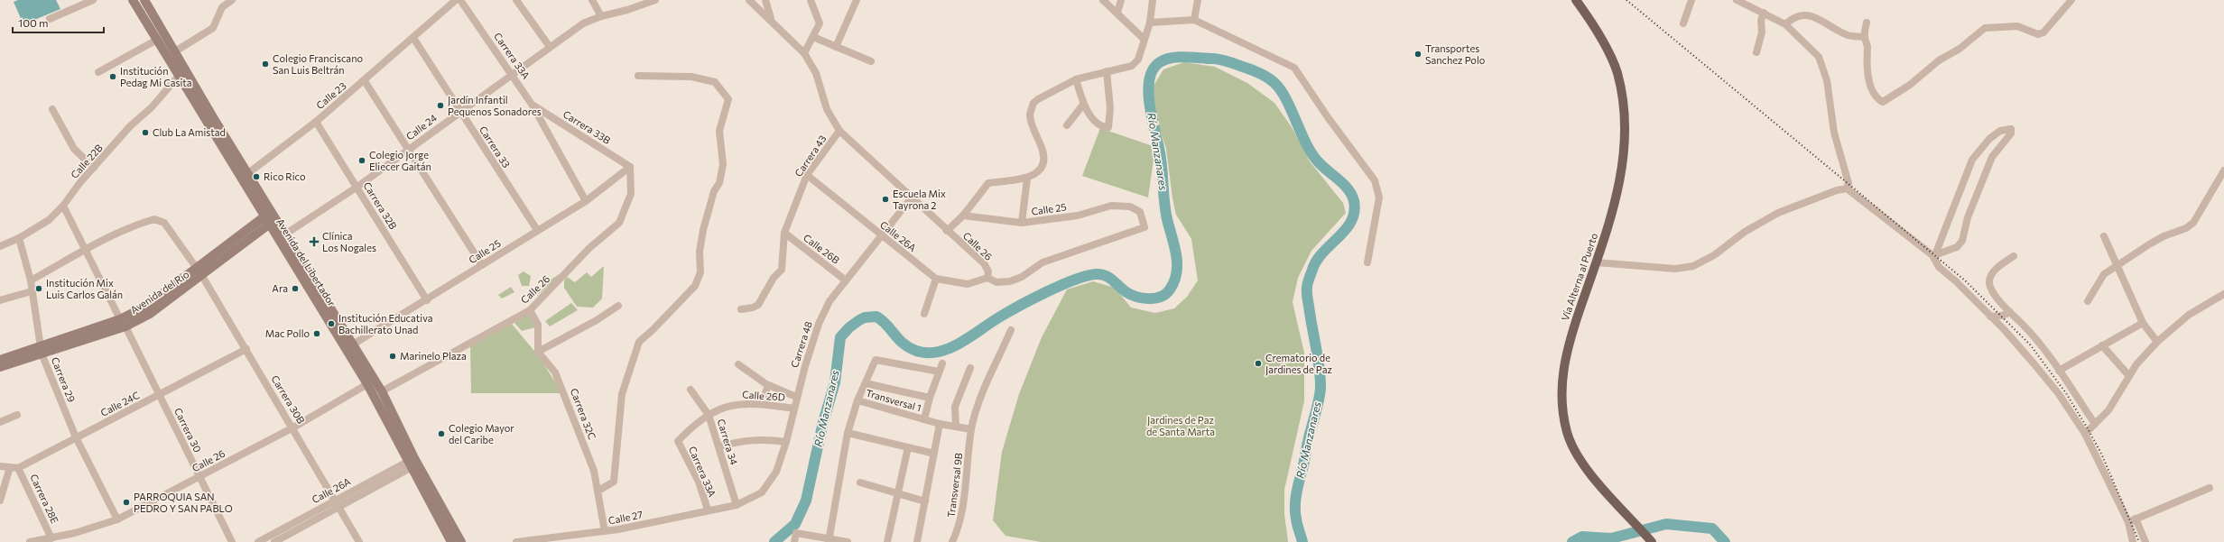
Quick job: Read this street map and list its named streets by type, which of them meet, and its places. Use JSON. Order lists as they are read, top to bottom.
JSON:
{
  "streets": {
    "main road": ["Avenida del Libertador", "Vía Alterna al Puerto", "Avenida del Río"],
    "street": [
      "Carrera 33A",
      "Calle 23",
      "Calle 24",
      "Carrera 33B",
      "Carrera 33",
      "Carrera 43",
      "Calle 22B",
      "Carrera 32B",
      "Calle 25",
      "Calle 26A",
      "Calle 26",
      "Calle 26B",
      "Carrera 48",
      "Carrera 29",
      "Calle 26D",
      "Carrera 30B",
      "Transversal 1",
      "Calle 24C",
      "Carrera 32C",
      "Carrera 30",
      "Carrera 34",
      "Transversal 9B",
      "Carrera 28E",
      "Calle 27"
    ]
  },
  "crossings": [
    ["Carrera 33A", "Calle 24"],
    ["Carrera 33A", "Carrera 33B"],
    ["Carrera 33A", "Calle 25"],
    ["Carrera 33A", "Calle 26D"],
    ["Carrera 33A", "Calle 27"],
    ["Calle 23", "Carrera 33"],
    ["Calle 23", "Carrera 32B"],
    ["Calle 23", "Avenida del Libertador"],
    ["Calle 24", "Carrera 33"],
    ["Calle 24", "Carrera 32B"],
    ["Calle 24", "Avenida del Libertador"],
    ["Carrera 33B", "Calle 25"],
    ["Carrera 33B", "Calle 26"],
    ["Carrera 33", "Calle 25"],
    ["Carrera 43", "Calle 26A"],
    ["Carrera 43", "Calle 26"],
    ["Carrera 43", "Calle 26B"],
    ["Calle 22B", "Avenida del Libertador"],
    ["Calle 22B", "Carrera 29"],
    ["Calle 22B", "Carrera 30"],
    ["Carrera 32B", "Calle 25"],
    ["Calle 25", "Calle 26"],
    ["Calle 25", "Avenida del Libertador"],
    ["Calle 26A", "Avenida del Libertador"],
    ["Calle 26A", "Carrera 48"],
    ["Calle 26A", "Carrera 30B"],
    ["Calle 26", "Avenida del Libertador"],
    ["Calle 26", "Carrera 48"],
    ["Calle 26", "Carrera 29"],
    ["Calle 26", "Carrera 30B"],
    ["Calle 26", "Carrera 30"],
    ["Calle 26", "Carrera 28E"],
    ["Calle 26B", "Carrera 48"],
    ["Avenida del Libertador", "Avenida del Río"],
    ["Avenida del Río", "Carrera 29"],
    ["Avenida del Río", "Carrera 30B"],
    ["Avenida del Río", "Carrera 30"],
    ["Carrera 48", "Calle 26D"],
    ["Carrera 48", "Carrera 34"],
    ["Carrera 48", "Calle 27"],
    ["Carrera 29", "Carrera 30B"],
    ["Carrera 29", "Calle 24C"],
    ["Calle 26D", "Carrera 34"],
    ["Carrera 30B", "Calle 24C"],
    ["Carrera 30B", "Carrera 30"],
    ["Calle 24C", "Carrera 30"],
    ["Calle 24C", "Carrera 28E"],
    ["Carrera 32C", "Calle 27"],
    ["Carrera 34", "Calle 27"]
  ],
  "water": ["Río Manzanares"],
  "parks": ["Jardines de Paz de Santa Marta"],
  "places": {
    "other": [
      "Transportes Sanchez Polo",
      "Colegio Franciscano San Luis Beltrán",
      "Institución Pedag Mi Casita",
      "Jardín Infantil Pequenos Sonadores",
      "Club La Amistad",
      "Colegio Jorge Eliecer Gaitán",
      "Rico Rico",
      "Escuela Mix Tayrona 2",
      "Institución Mix Luis Carlos Galán",
      "Ara",
      "Institución Educativa Bachillerato Unad",
      "Mac Pollo",
      "Marinelo Plaza",
      "Crematorio de Jardines de Paz",
      "Colegio Mayor del Caribe",
      "PARROQUIA SAN PEDRO Y SAN PABLO"
    ],
    "health": ["Clínica Los Nogales"]
  },
  "scale_bar": "100 m"
}
